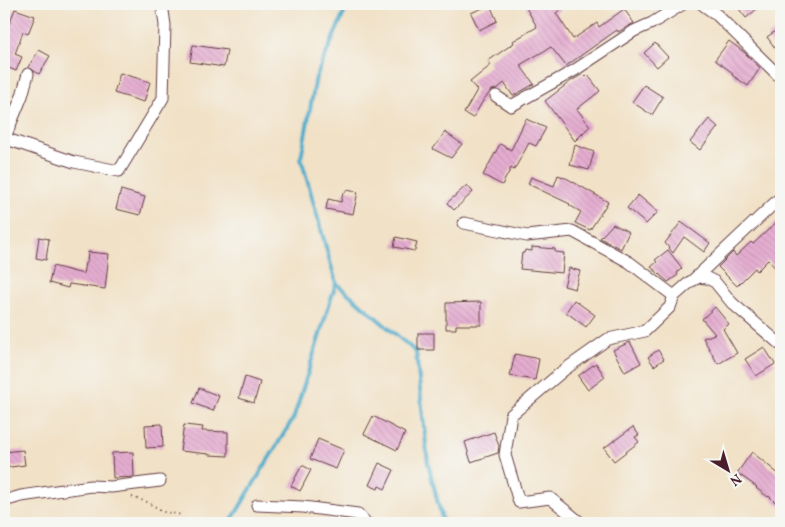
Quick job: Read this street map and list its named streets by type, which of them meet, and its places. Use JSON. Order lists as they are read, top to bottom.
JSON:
{
  "north": "bottom right"
}
